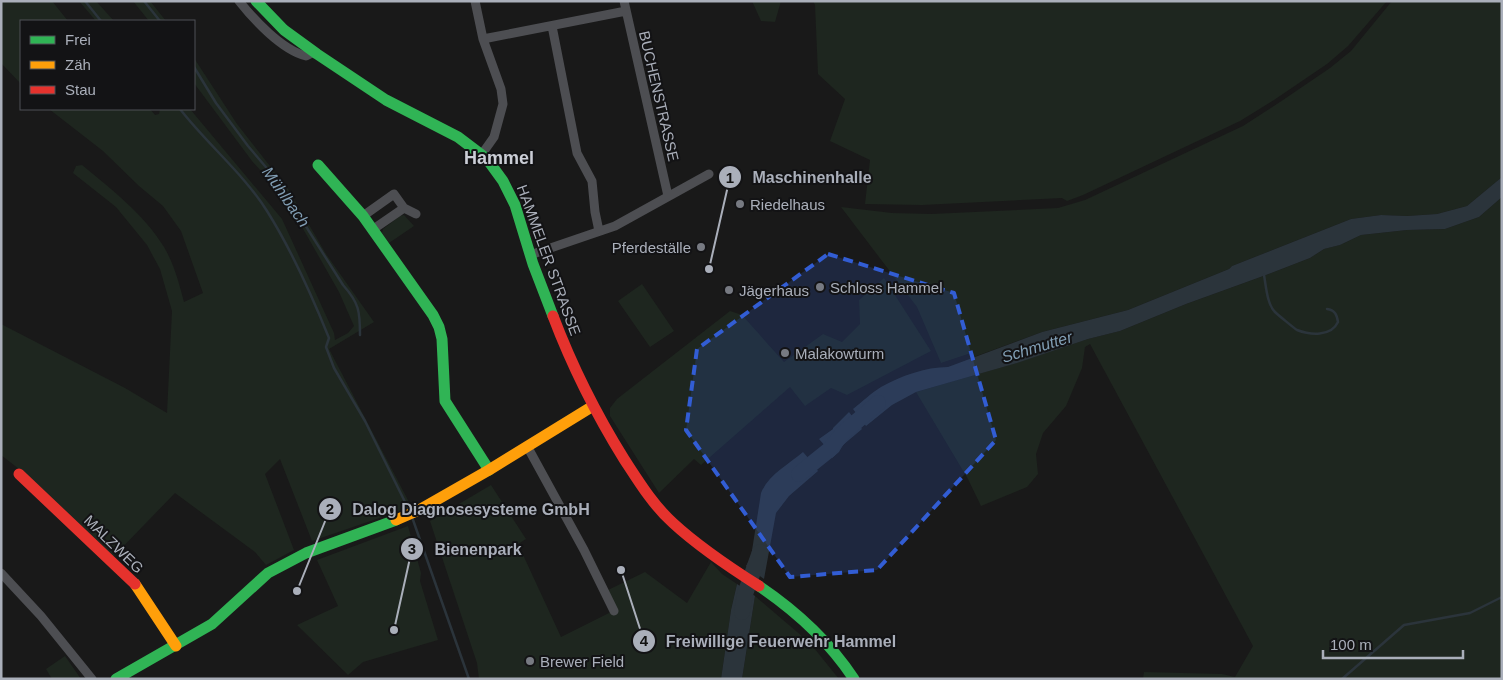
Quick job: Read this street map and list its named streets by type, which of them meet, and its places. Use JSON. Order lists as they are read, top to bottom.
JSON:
{
  "streets": {
    "street": ["BUCHENSTRASSE", "HAMMELER STRASSE", "MALZWEG"]
  },
  "districts": ["Hammel"],
  "water": ["Mühlbach", "Schmutter"],
  "places": [
    "Riedelhaus",
    "Pferdeställe",
    "Maschinenhalle",
    "Schloss Hammel",
    "Jägerhaus",
    "Malakowturm",
    "Freiwillige Feuerwehr Hammel",
    "Dalog Diagnosesysteme GmbH",
    "Bienenpark",
    "Brewer Field"
  ],
  "legend": ["Frei", "Zäh", "Stau"],
  "scale_bar": "100 m"
}
